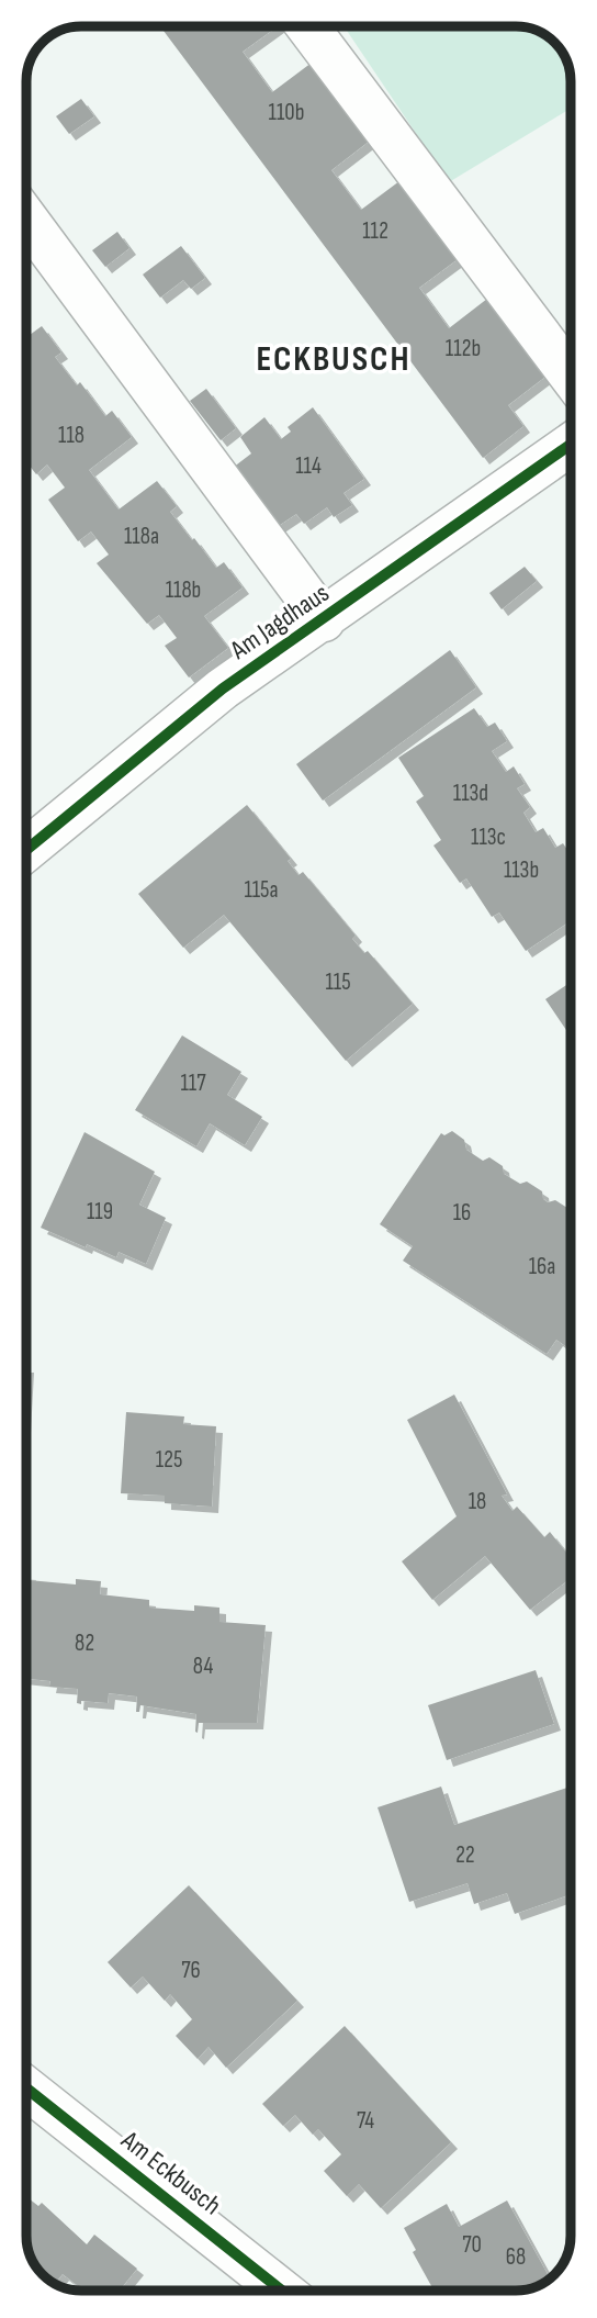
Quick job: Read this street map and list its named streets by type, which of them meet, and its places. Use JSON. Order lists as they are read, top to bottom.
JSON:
{
  "streets": {
    "street": ["Am Jagdhaus", "Am Eckbusch"]
  },
  "districts": ["ECKBUSCH"],
  "house_numbers": [
    "110b",
    "112",
    "112b",
    "118",
    "114",
    "118a",
    "118b",
    "113d",
    "113c",
    "113b",
    "115a",
    "115",
    "117",
    "119",
    "16",
    "16a",
    "125",
    "18",
    "82",
    "84",
    "22",
    "76",
    "74",
    "70",
    "68"
  ]
}
